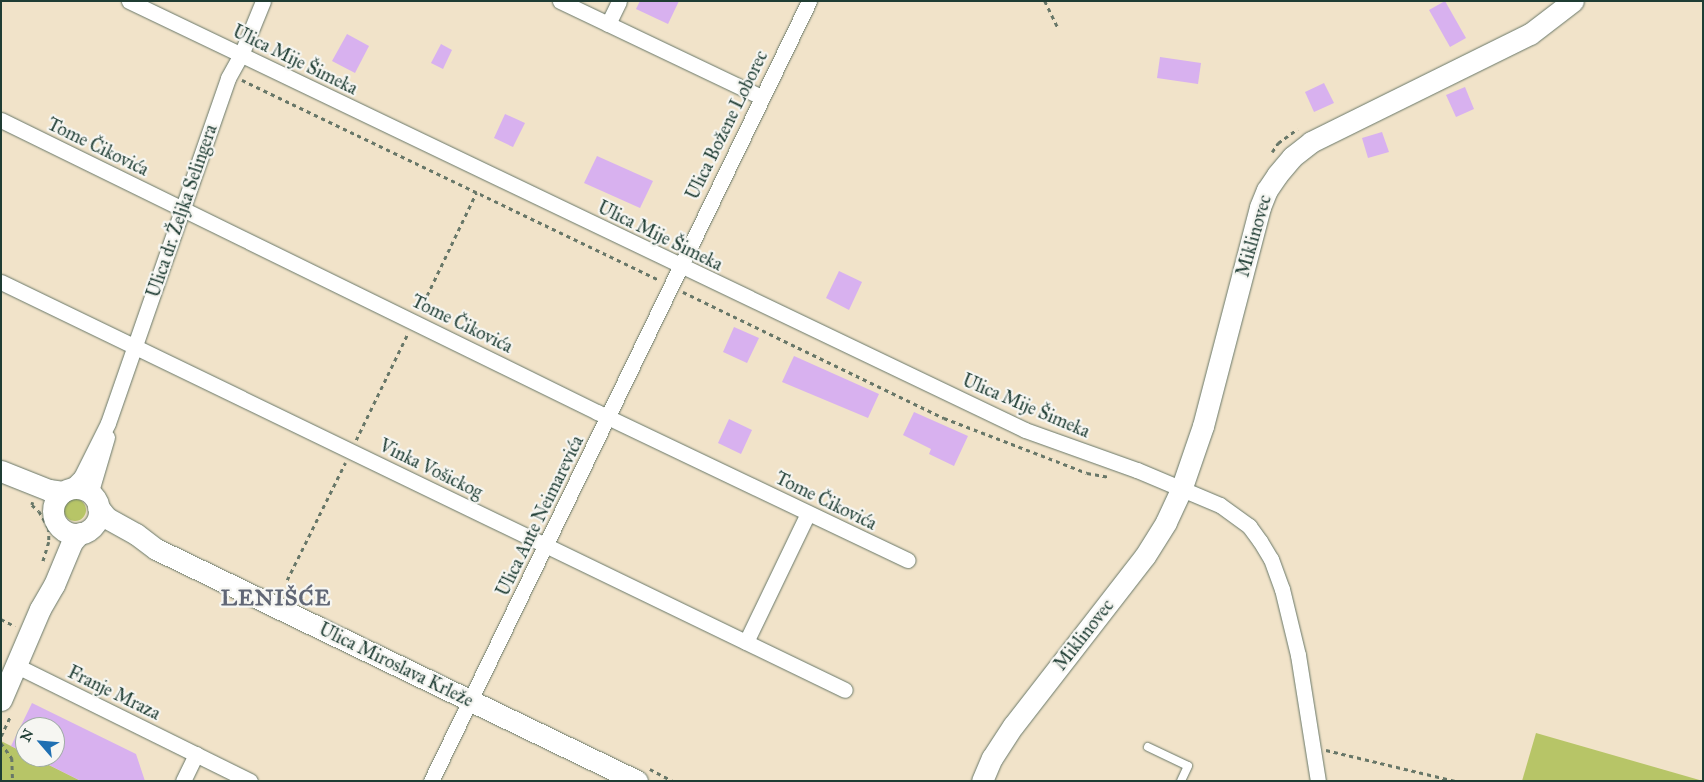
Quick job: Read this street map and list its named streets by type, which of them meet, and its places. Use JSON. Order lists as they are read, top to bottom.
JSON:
{
  "streets": {
    "street": [
      "Ulica Mije Šimeka",
      "Ulica Božene Loborec",
      "Tome Čikovića",
      "Ulica dr. Željka Selingera",
      "Miklinovec",
      "Vinka Vošickog",
      "Ulica Ante Neimarevića",
      "Ulica Miroslava Krleže",
      "Franje Mraza"
    ]
  },
  "crossings": [
    ["Ulica Mije Šimeka", "Ulica Božene Loborec"],
    ["Ulica Mije Šimeka", "Ulica dr. Željka Selingera"],
    ["Ulica Mije Šimeka", "Miklinovec"],
    ["Ulica Mije Šimeka", "Ulica Ante Neimarevića"],
    ["Ulica Božene Loborec", "Ulica Ante Neimarevića"],
    ["Tome Čikovića", "Ulica dr. Željka Selingera"],
    ["Tome Čikovića", "Ulica Ante Neimarevića"],
    ["Ulica dr. Željka Selingera", "Vinka Vošickog"],
    ["Ulica dr. Željka Selingera", "Ulica Miroslava Krleže"],
    ["Vinka Vošickog", "Ulica Ante Neimarevića"],
    ["Ulica Ante Neimarevića", "Ulica Miroslava Krleže"]
  ],
  "districts": ["LENIŠĆE"],
  "north": "top left"
}
